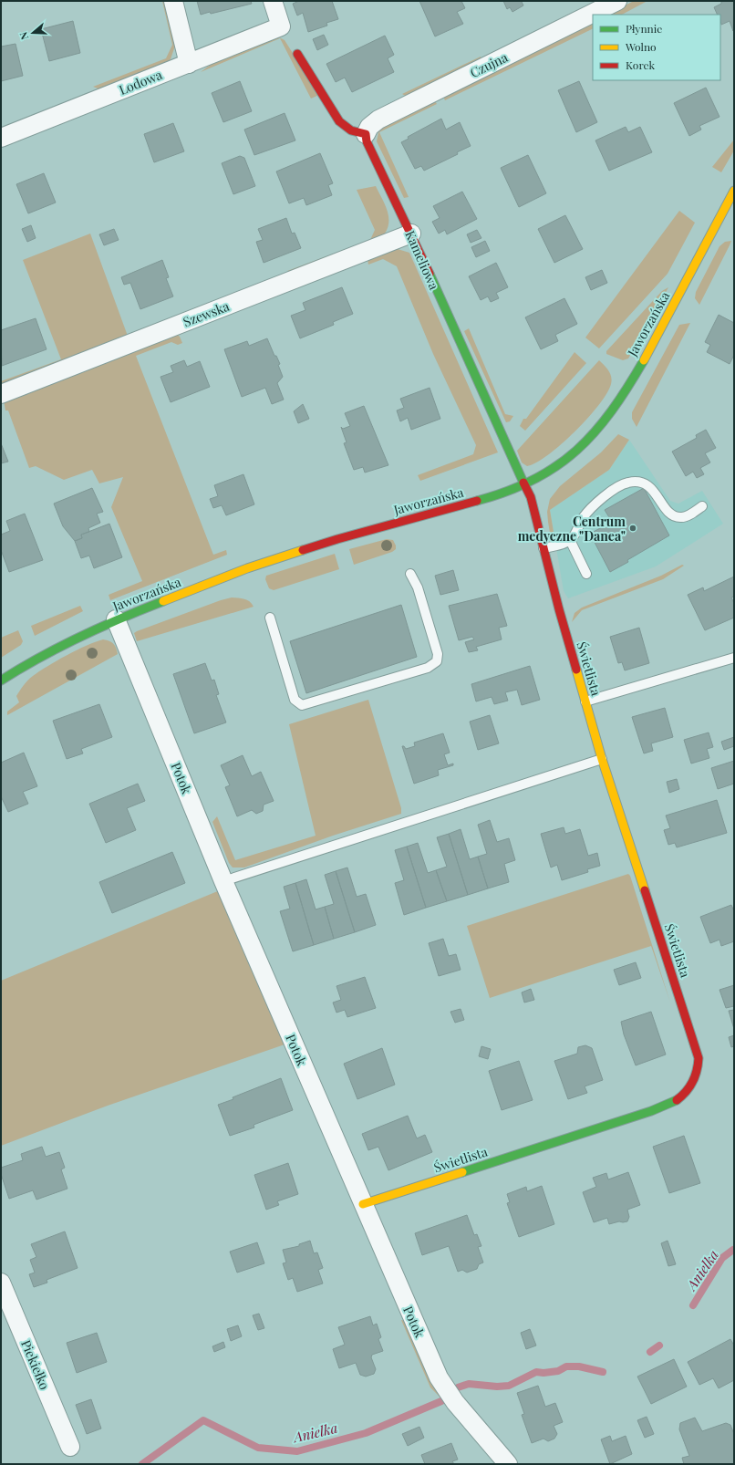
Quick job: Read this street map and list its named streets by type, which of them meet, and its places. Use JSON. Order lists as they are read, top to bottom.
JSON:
{
  "streets": {
    "street": [
      "Czujna",
      "Lodowa",
      "Kameliowa",
      "Szewska",
      "Jaworzańska",
      "Świetlista",
      "Potok",
      "Piekiełko"
    ]
  },
  "crossings": [
    ["Czujna", "Kameliowa"],
    ["Kameliowa", "Szewska"],
    ["Kameliowa", "Jaworzańska"],
    ["Kameliowa", "Świetlista"],
    ["Jaworzańska", "Świetlista"],
    ["Jaworzańska", "Potok"],
    ["Świetlista", "Potok"]
  ],
  "water": ["Anielka"],
  "places": ["Centrum medyczne \"Danea\""],
  "legend": ["Płynnie", "Wolno", "Korek"],
  "north": "left"
}
